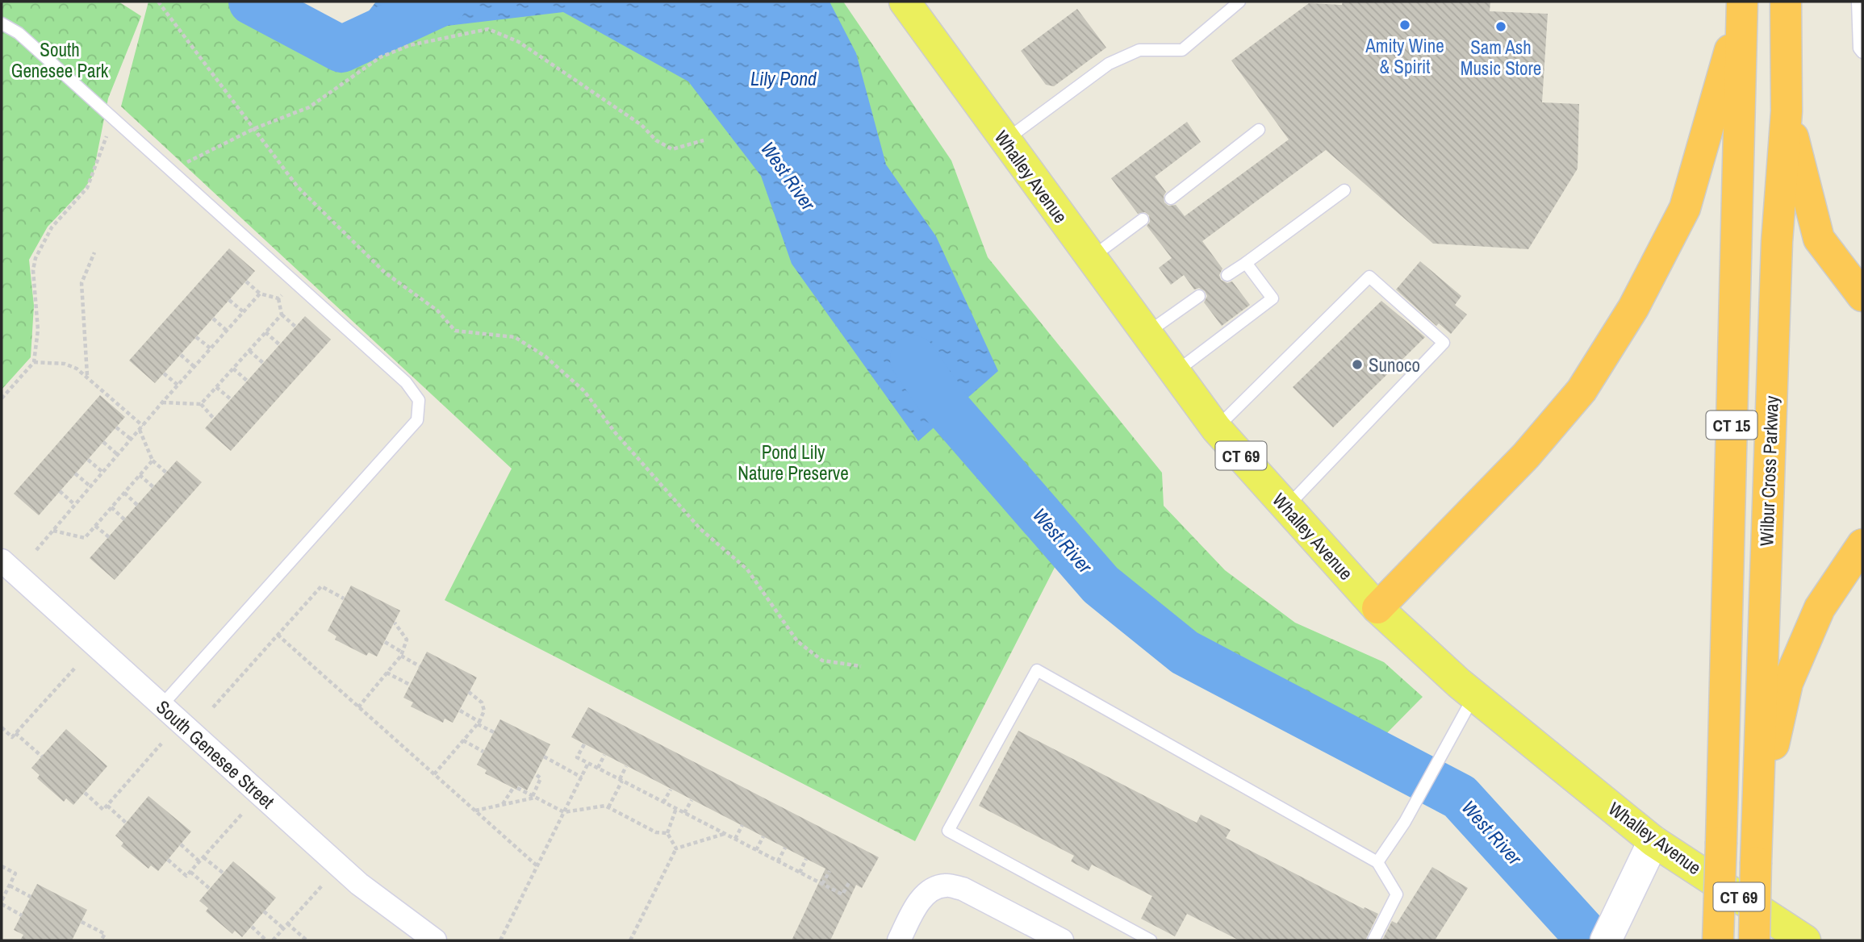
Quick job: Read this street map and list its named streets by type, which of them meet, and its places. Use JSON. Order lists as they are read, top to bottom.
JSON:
{
  "streets": {
    "highway": ["CT 15", "Wilbur Cross Parkway"],
    "main road": ["Whalley Avenue", "CT 69"],
    "street": ["South Genesee Street"]
  },
  "water": ["Lily Pond", "West River"],
  "parks": ["South Genesee Park", "Pond Lily Nature Preserve"],
  "places": ["Amity Wine & Spirit", "Sam Ash Music Store", "Sunoco"]
}
